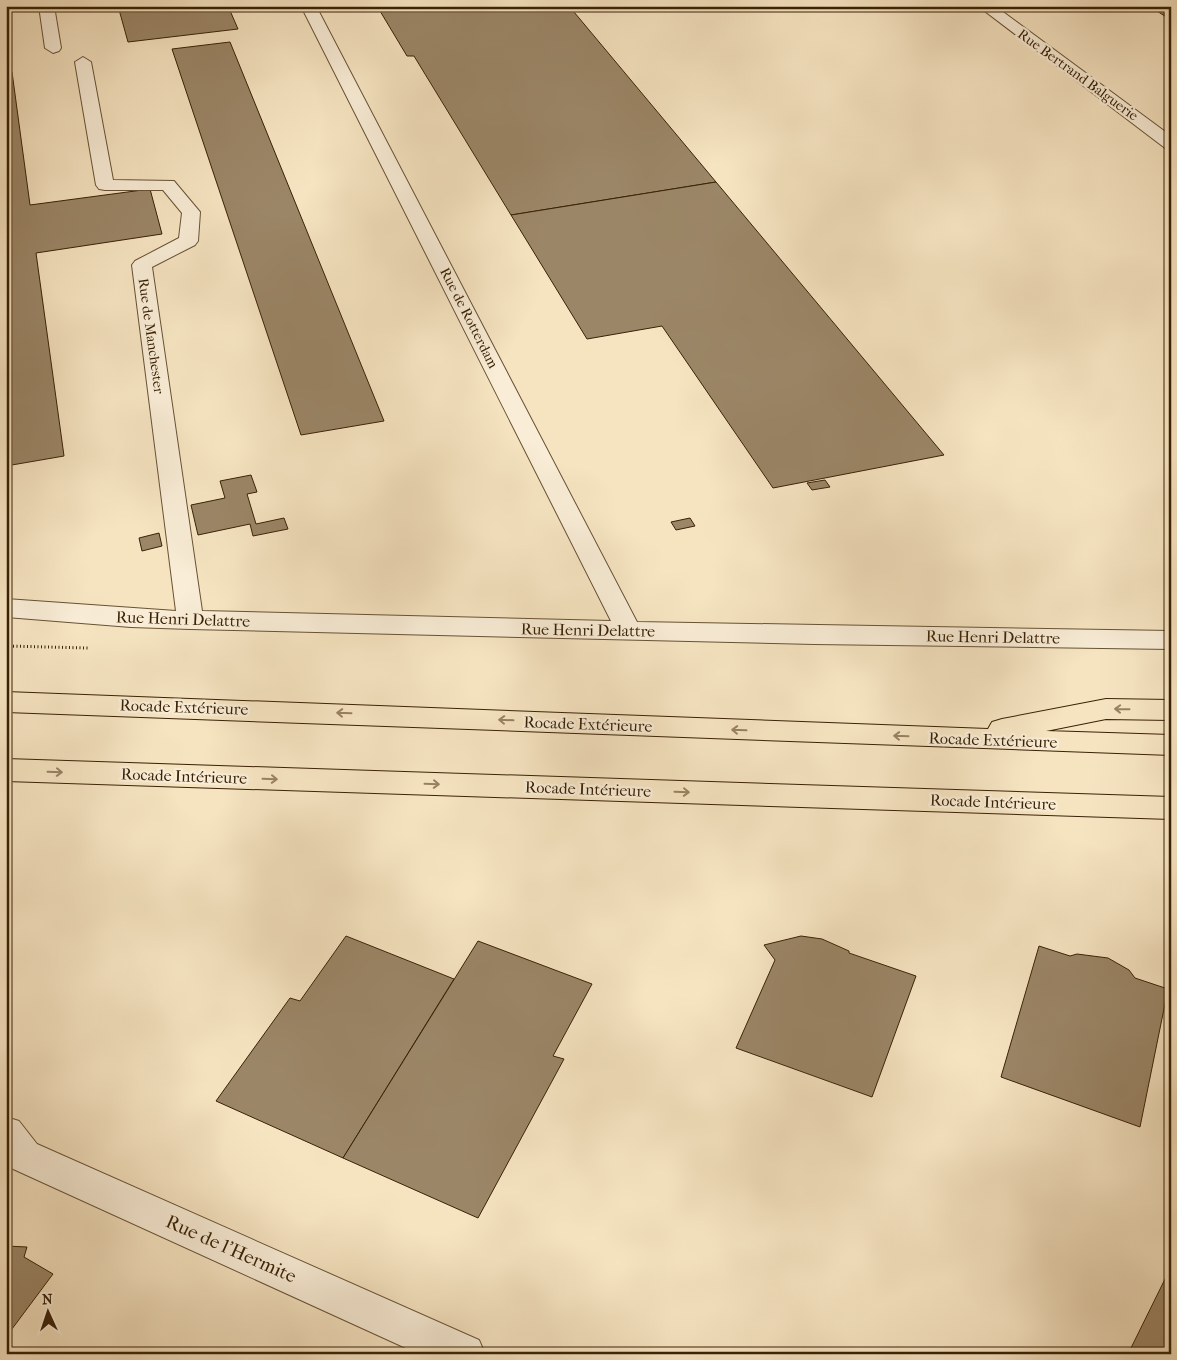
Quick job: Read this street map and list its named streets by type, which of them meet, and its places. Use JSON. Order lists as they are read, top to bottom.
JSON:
{
  "streets": {
    "highway": ["Rocade Extérieure", "Rocade Intérieure"],
    "street": [
      "Rue Bertrand Balguerie",
      "Rue de Rotterdam",
      "Rue de Manchester",
      "Rue Henri Delattre",
      "Rue de l'Hermite"
    ]
  },
  "crossings": [
    ["Rue de Rotterdam", "Rue Henri Delattre"],
    ["Rue de Manchester", "Rue Henri Delattre"]
  ],
  "one_way": ["Rocade Extérieure", "Rocade Intérieure"],
  "north": "top"
}
